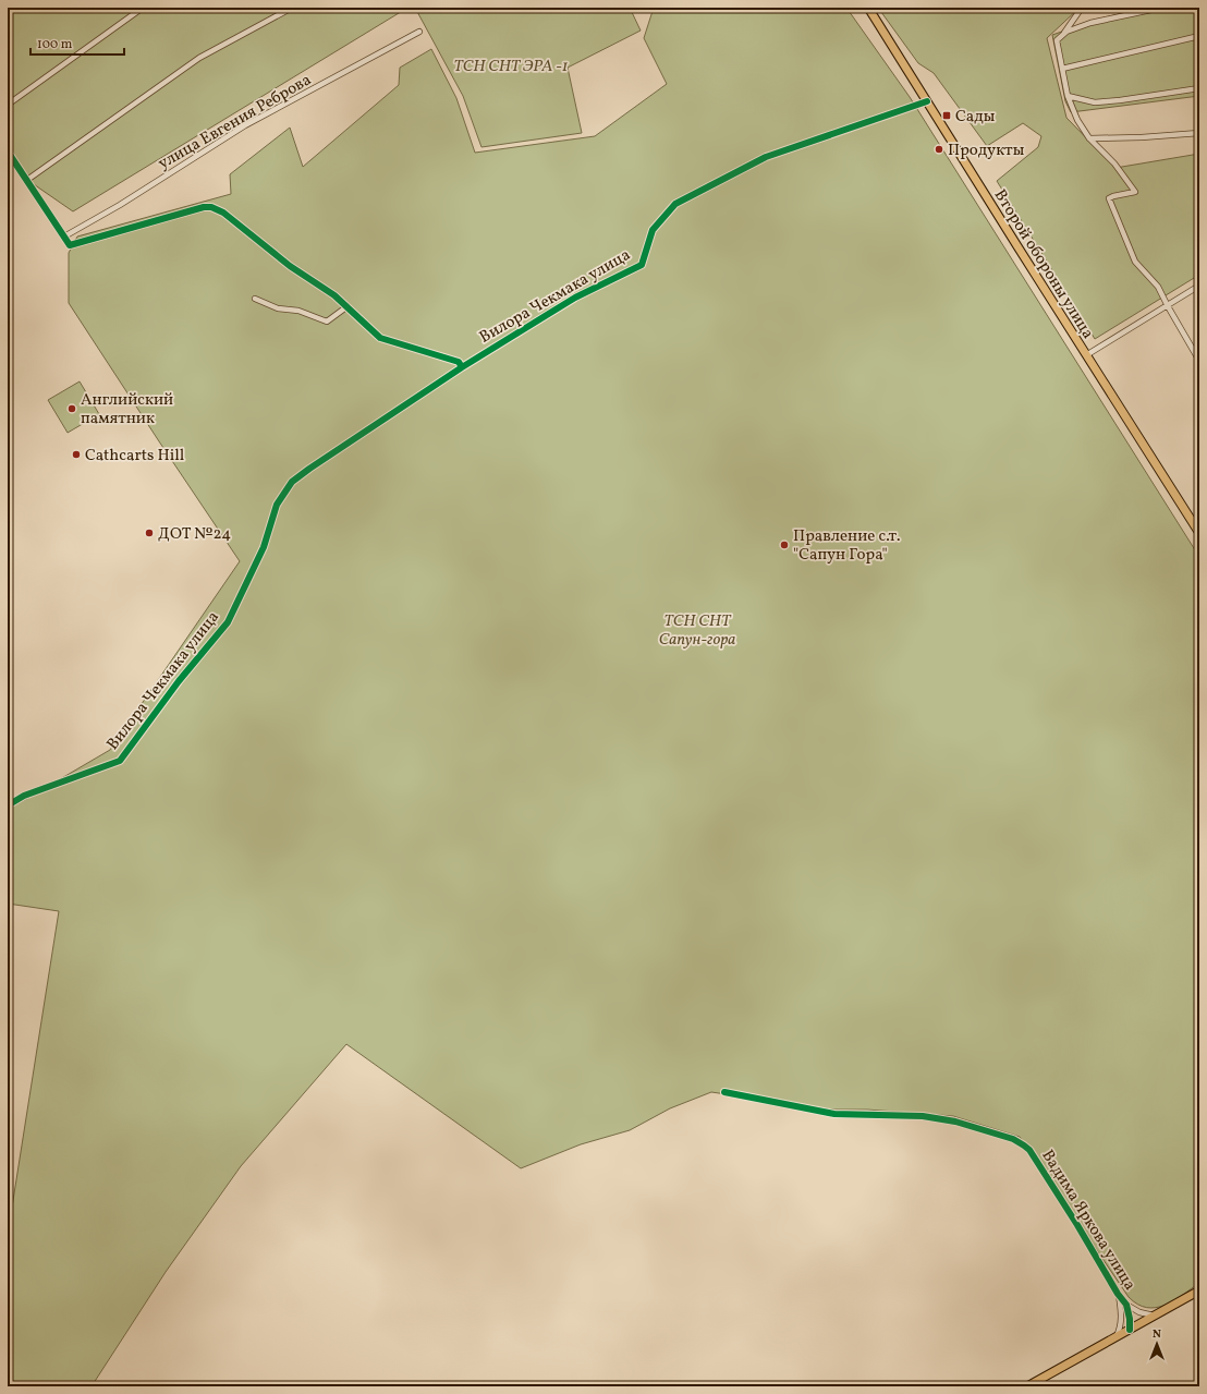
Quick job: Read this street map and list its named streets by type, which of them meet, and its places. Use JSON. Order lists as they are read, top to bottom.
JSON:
{
  "streets": {
    "main road": ["Второй обороны улица"],
    "street": ["улица Евгения Реброва", "Вилора Чекмака улица", "Вадима Яркова улица"]
  },
  "crossings": [
    ["Второй обороны улица", "Вилора Чекмака улица"]
  ],
  "parks": ["ТСН СНТ ЭРА -1", "ТСН СНТ Сапун-гора"],
  "places": {
    "transit": ["Сады"],
    "other": [
      "Продукты",
      "Английский памятник",
      "Cathcarts Hill",
      "ДОТ №24",
      "Правление с.т. \"Сапун Гора\""
    ]
  },
  "scale_bar": "100 m",
  "north": "top"
}
